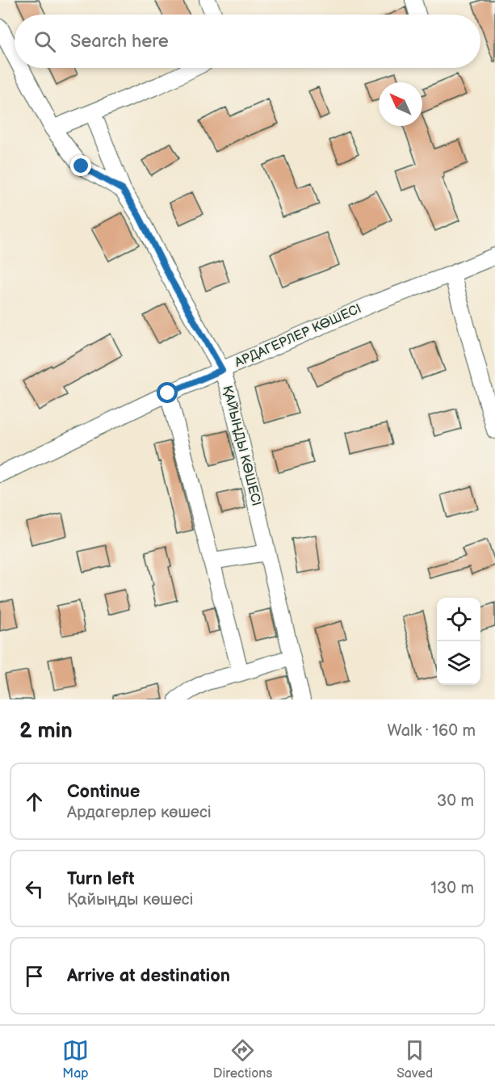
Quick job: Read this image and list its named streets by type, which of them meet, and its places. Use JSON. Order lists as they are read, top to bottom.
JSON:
{
  "streets": {
    "street": ["АРДАГЕРЛЕР КӨШЕСІ", "ҚАЙЫҢДЫ КӨШЕСІ"]
  },
  "crossings": [
    ["АРДАГЕРЛЕР КӨШЕСІ", "ҚАЙЫҢДЫ КӨШЕСІ"]
  ],
  "north": "top left",
  "page": {
    "search": "Search here",
    "heading": ["2 min", "Walk · 160 m"],
    "list": [
      ["Continue", "Ардагерлер көшесі", "30 m"],
      ["Turn left", "Қайыңды көшесі", "130 m"],
      "Arrive at destination"
    ],
    "nav": ["Map", "Directions", "Saved"]
  }
}
